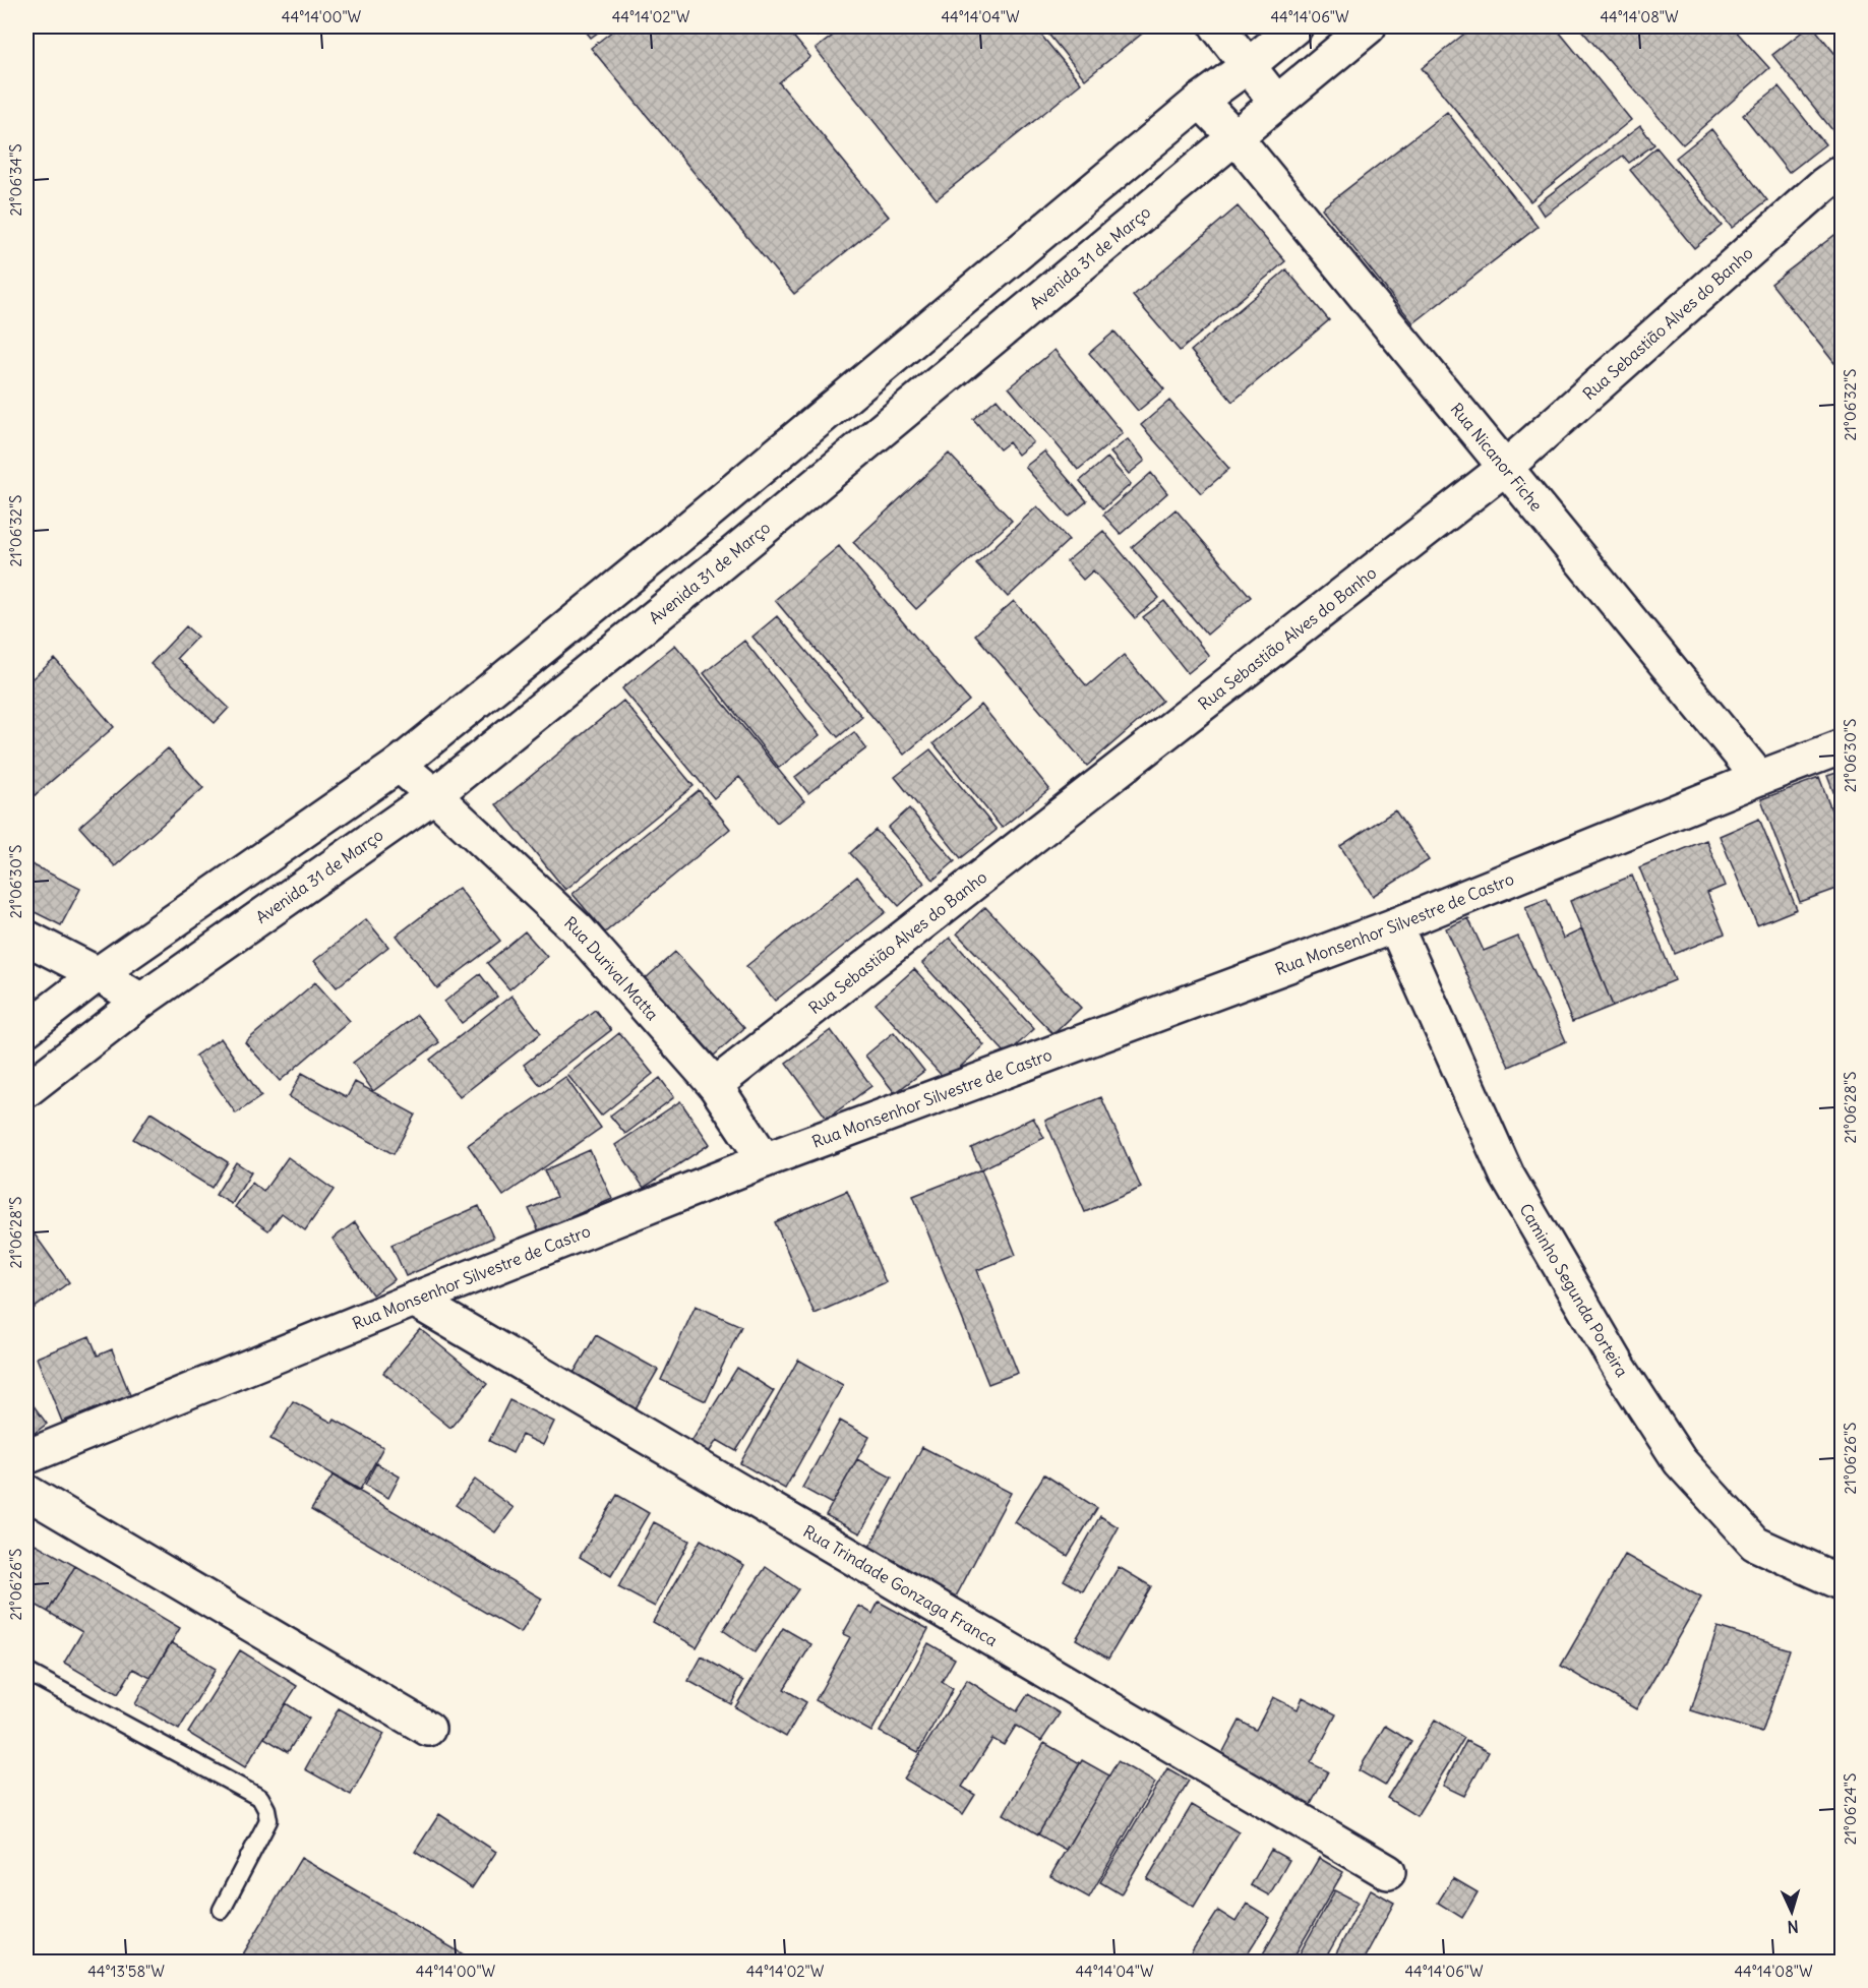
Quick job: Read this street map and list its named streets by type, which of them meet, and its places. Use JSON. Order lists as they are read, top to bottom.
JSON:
{
  "streets": {
    "street": [
      "Avenida 31 de Março",
      "Rua Sebastião Alves do Banho",
      "Rua Nicanor Fiche",
      "Rua Monsenhor Silvestre de Castro",
      "Rua Durival Matta",
      "Caminho Segunda Porteira",
      "Rua Trindade Gonzaga Franca"
    ]
  },
  "crossings": [
    ["Avenida 31 de Março", "Rua Nicanor Fiche"],
    ["Avenida 31 de Março", "Rua Durival Matta"],
    ["Rua Sebastião Alves do Banho", "Rua Nicanor Fiche"],
    ["Rua Sebastião Alves do Banho", "Rua Durival Matta"],
    ["Rua Nicanor Fiche", "Rua Monsenhor Silvestre de Castro"],
    ["Rua Monsenhor Silvestre de Castro", "Rua Durival Matta"],
    ["Rua Monsenhor Silvestre de Castro", "Caminho Segunda Porteira"],
    ["Rua Monsenhor Silvestre de Castro", "Rua Trindade Gonzaga Franca"]
  ],
  "north": "bottom",
  "coordinates": [
    "44°14'00\"W",
    "44°14'02\"W",
    "44°14'04\"W",
    "44°14'06\"W",
    "44°14'08\"W",
    "21°06'34\"S",
    "21°06'32\"S",
    "21°06'30\"S",
    "21°06'28\"S",
    "21°06'26\"S",
    "21°06'24\"S",
    "44°13'58\"W"
  ]
}
